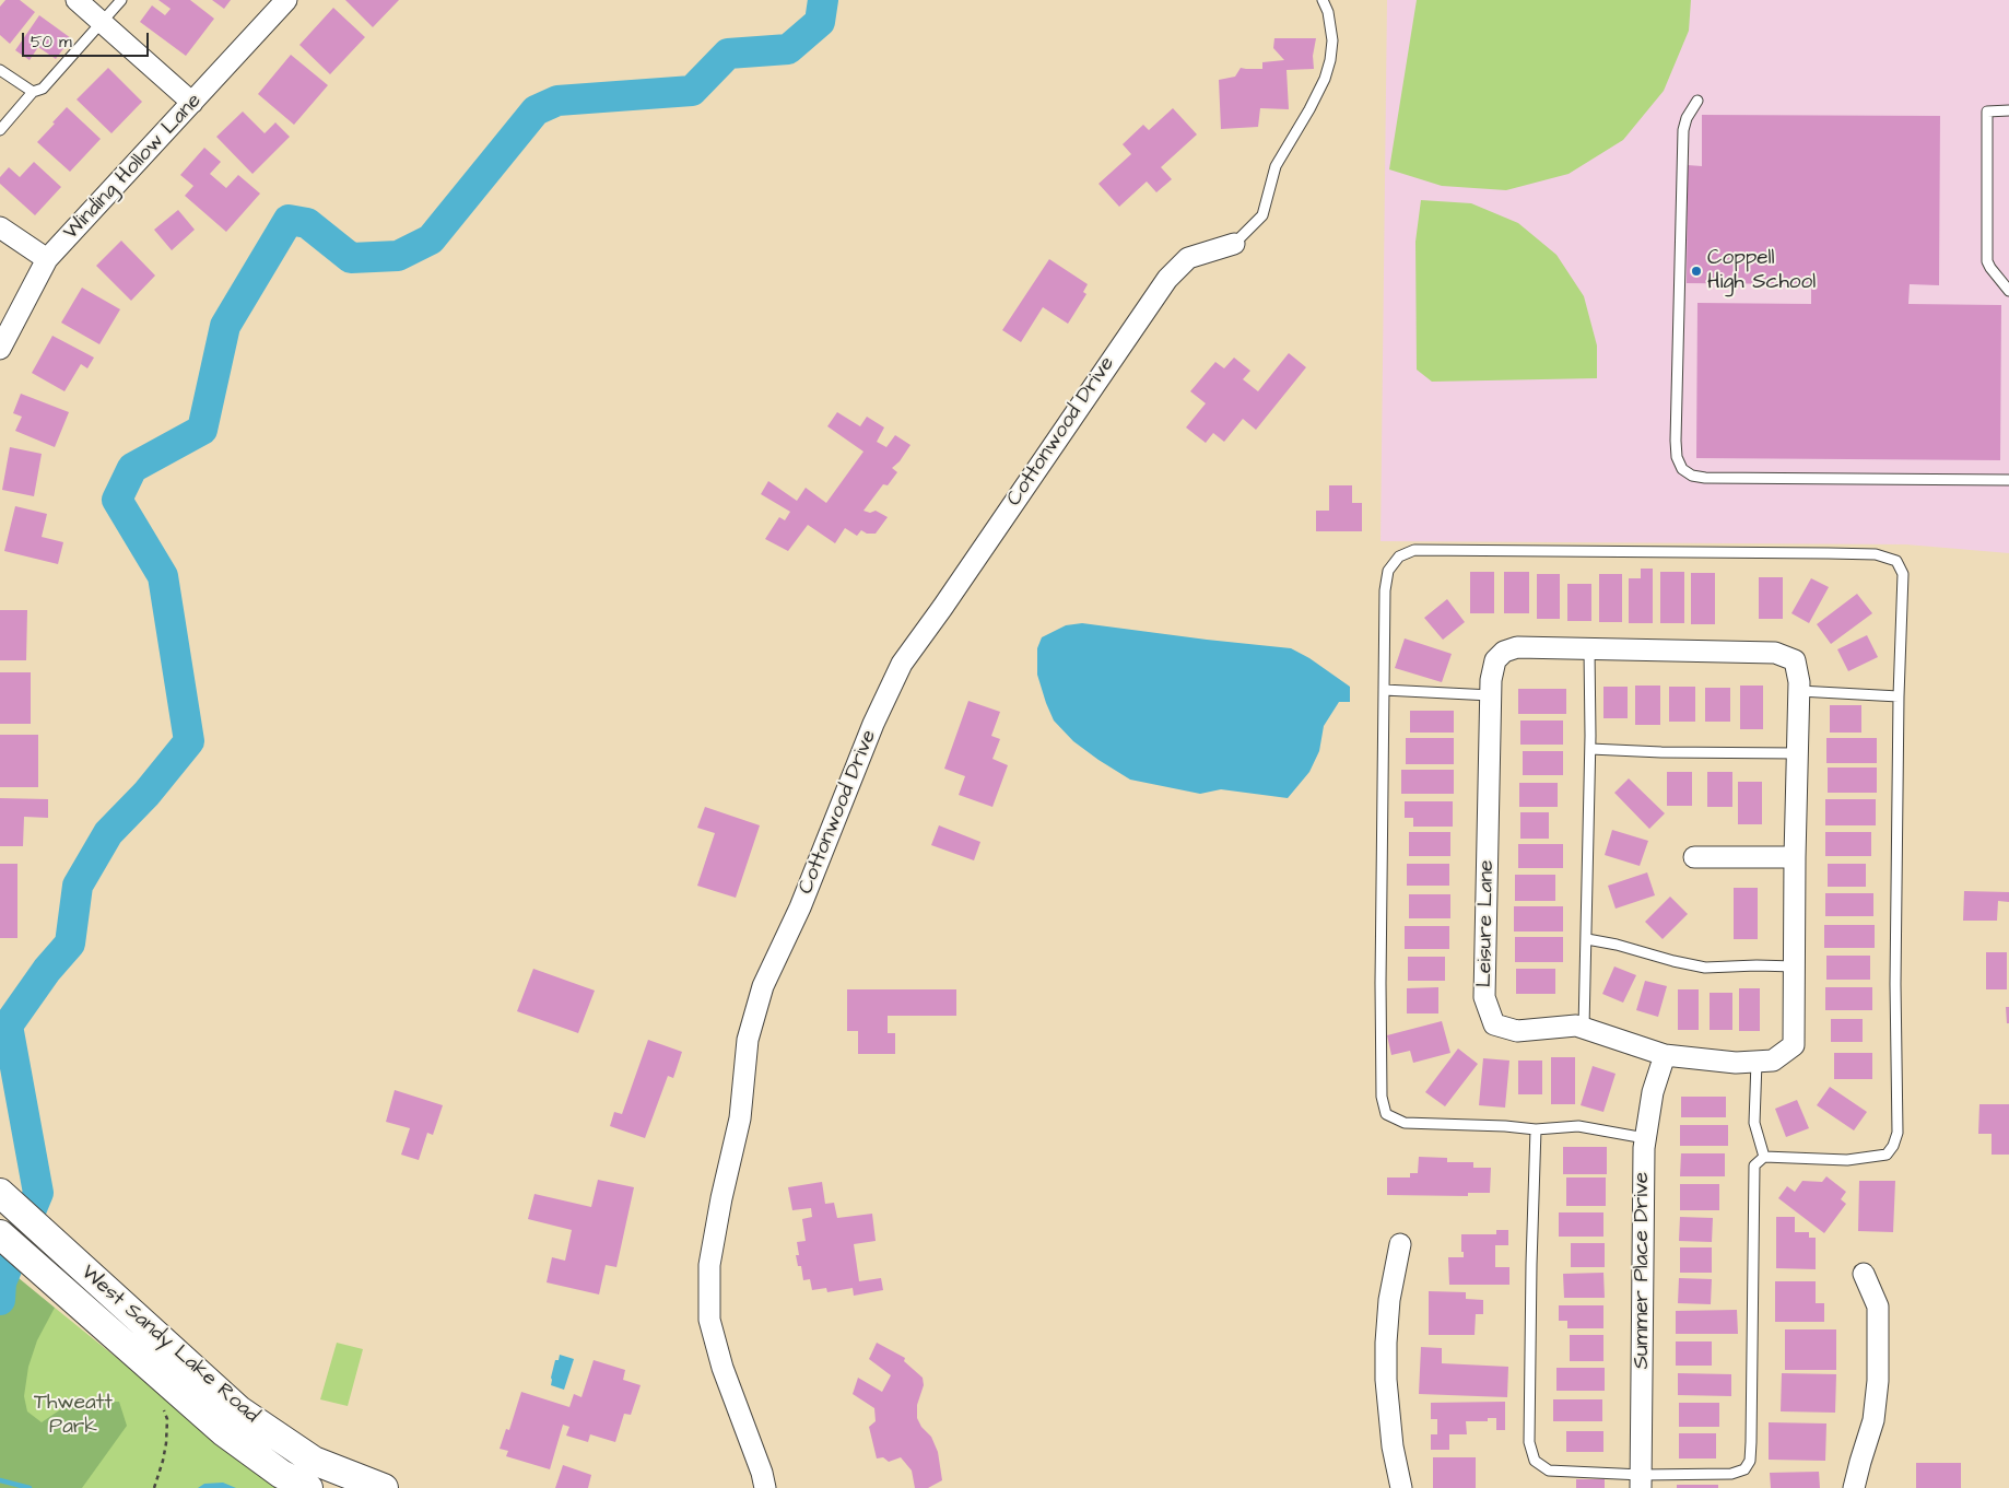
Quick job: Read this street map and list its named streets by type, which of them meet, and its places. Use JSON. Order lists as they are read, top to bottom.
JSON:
{
  "streets": {
    "main road": ["West Sandy Lake Road"],
    "street": [
      "Winding Hollow Lane",
      "Cottonwood Drive",
      "Leisure Lane",
      "Summer Place Drive"
    ]
  },
  "crossings": [
    ["Leisure Lane", "Summer Place Drive"]
  ],
  "parks": ["Thweatt Park"],
  "places": ["Coppell High School"],
  "scale_bar": "50 m"
}
